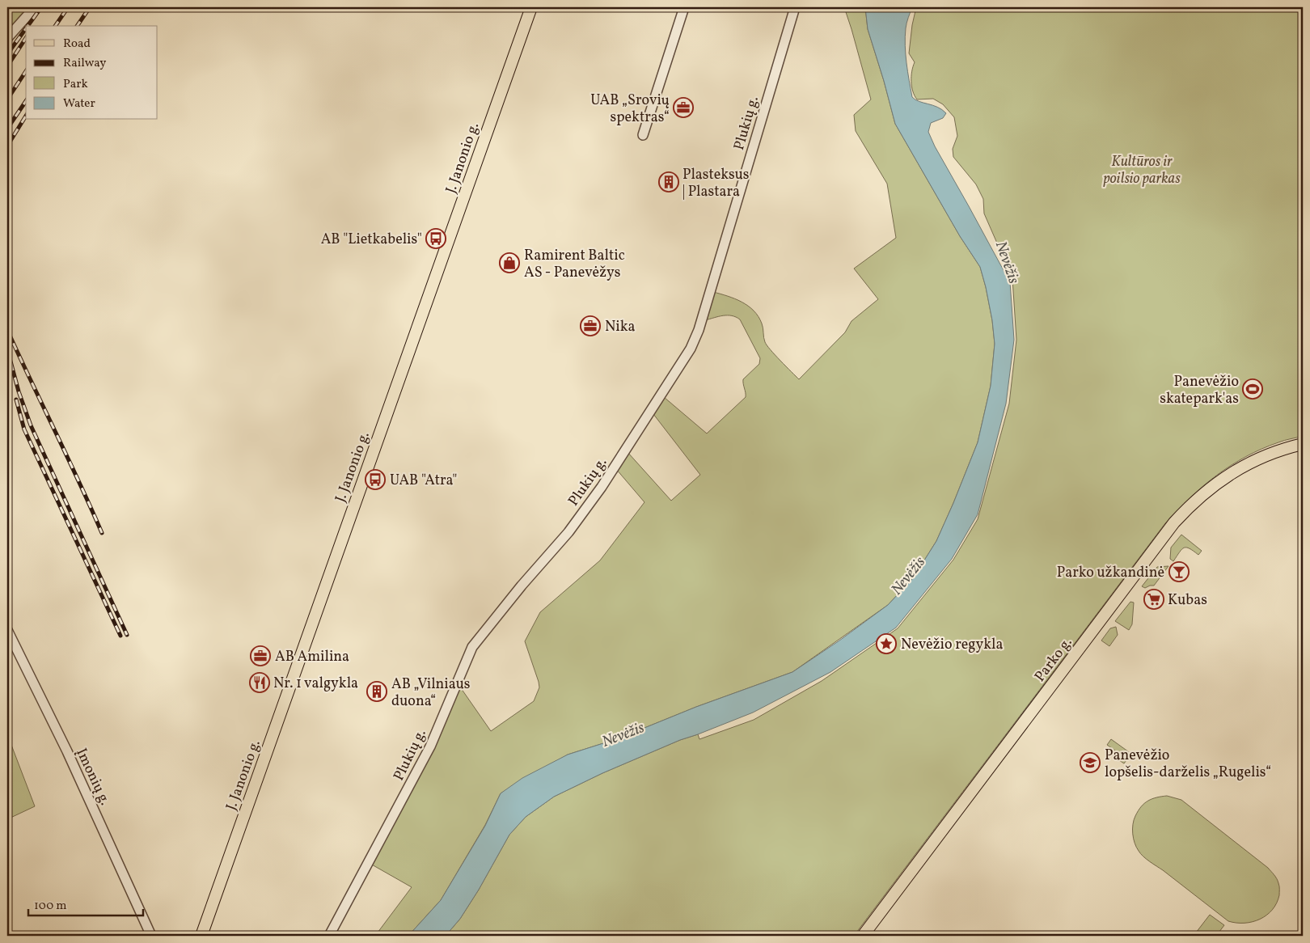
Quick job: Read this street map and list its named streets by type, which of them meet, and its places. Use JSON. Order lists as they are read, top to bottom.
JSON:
{
  "streets": {
    "main road": ["J. Janonio g.", "Parko g."],
    "street": ["Plukių g.", "Įmonių g."]
  },
  "water": ["Nevėžis"],
  "parks": ["Kultūros ir poilsio parkas"],
  "places": {
    "office": ["UAB „Srovių spektras“", "Nika", "AB Amilina"],
    "building": ["Plasteksus | Plastara", "AB „Vilniaus duona“"],
    "bus stop": ["AB \"Lietkabelis\"", "UAB \"Atra\""],
    "shop": ["Ramirent Baltic AS - Panevėžys"],
    "sports": ["Panevėžio skatepark'as"],
    "bar": ["Parko užkandinė"],
    "supermarket": ["Kubas"],
    "place": ["Nevėžio regykla"],
    "restaurant": ["Nr. 1 valgykla"],
    "school or university": ["Panevėžio lopšelis-darželis „Rugelis“"]
  },
  "legend": [
    "Road",
    "Railway",
    "Park",
    "Water"
  ],
  "scale_bar": "100 m"
}
